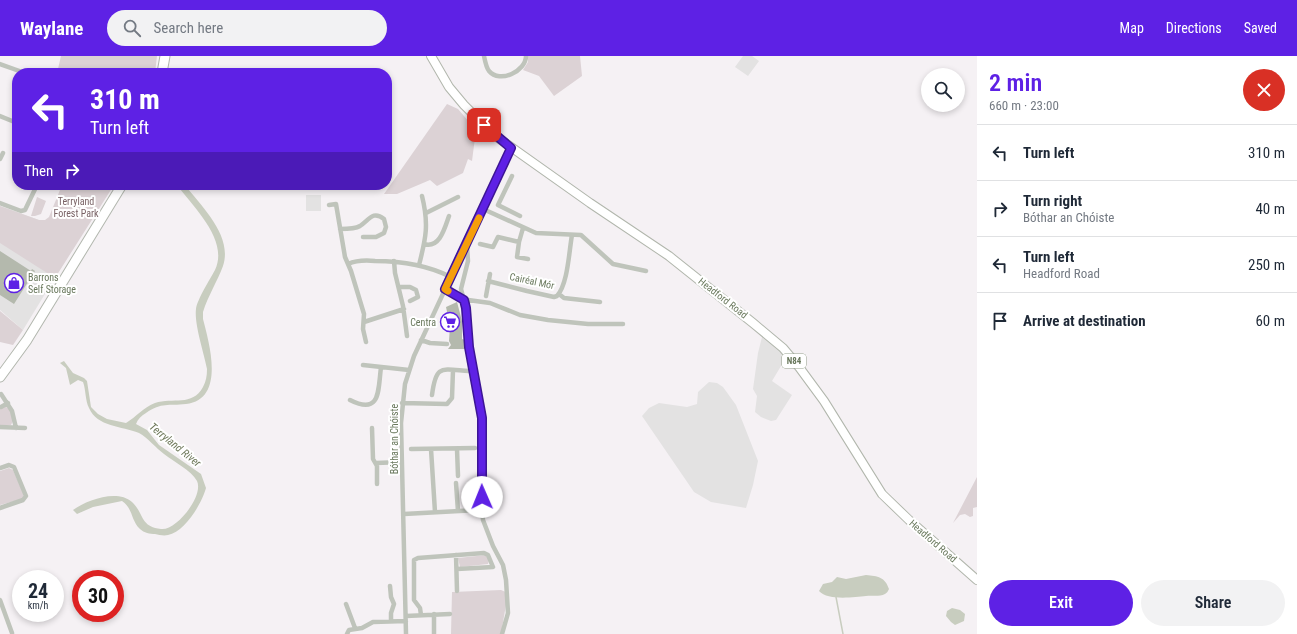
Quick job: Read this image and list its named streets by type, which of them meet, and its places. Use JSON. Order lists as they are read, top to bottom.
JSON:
{
  "streets": {
    "main road": ["Headford Road", "N84"],
    "street": ["Cairéal Mór", "Bóthar an Chóiste"]
  },
  "crossings": [
    ["Headford Road", "Bóthar an Chóiste"]
  ],
  "water": ["Terryland River"],
  "parks": ["Terryland Forest Park"],
  "places": {
    "shop": ["Barrons Self Storage"],
    "supermarket": ["Centra"]
  },
  "page": {
    "header": "Waylane",
    "search": "Search here",
    "nav": ["Map", "Directions", "Saved"],
    "heading": ["2 min", "660 m · 23:00"],
    "turn": ["310 m", "Turn left"],
    "list": [
      {
        "name": "Turn left",
        "value": "310 m"
      },
      {
        "name": "Turn right",
        "note": "Bóthar an Chóiste",
        "value": "40 m"
      },
      {
        "name": "Turn left",
        "note": "Headford Road",
        "value": "250 m"
      },
      {
        "name": "Arrive at destination",
        "value": "60 m"
      }
    ],
    "then": "Then",
    "speed": "24 km/h",
    "limit": "30",
    "buttons": ["Exit", "Share"]
  }
}
